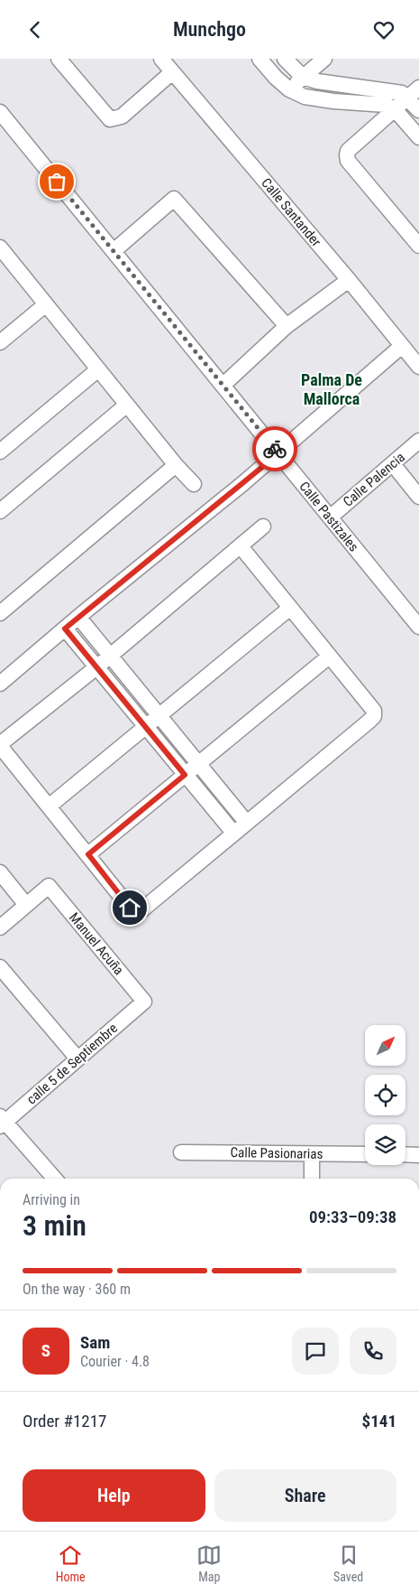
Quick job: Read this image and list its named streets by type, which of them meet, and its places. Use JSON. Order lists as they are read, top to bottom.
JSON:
{
  "streets": {
    "street": [
      "Calle Santander",
      "Calle Palencia",
      "Calle Pastizales",
      "Manuel Acuña",
      "calle 5 de Septiembre",
      "Calle Pasionarias"
    ]
  },
  "crossings": [
    ["Calle Palencia", "Calle Pastizales"],
    ["Manuel Acuña", "calle 5 de Septiembre"]
  ],
  "districts": ["Palma De Mallorca"],
  "north": "top right",
  "page": {
    "header": "Munchgo",
    "heading": ["3 min", "Arriving in", "09:33–09:38"],
    "panel": [
      "Sam",
      "Courier · 4.8",
      "Order #1217",
      "$141"
    ],
    "bar": "On the way · 360 m",
    "round": "S",
    "buttons": ["Help", "Share"],
    "tabs": ["Home", "Map", "Saved"]
  }
}
